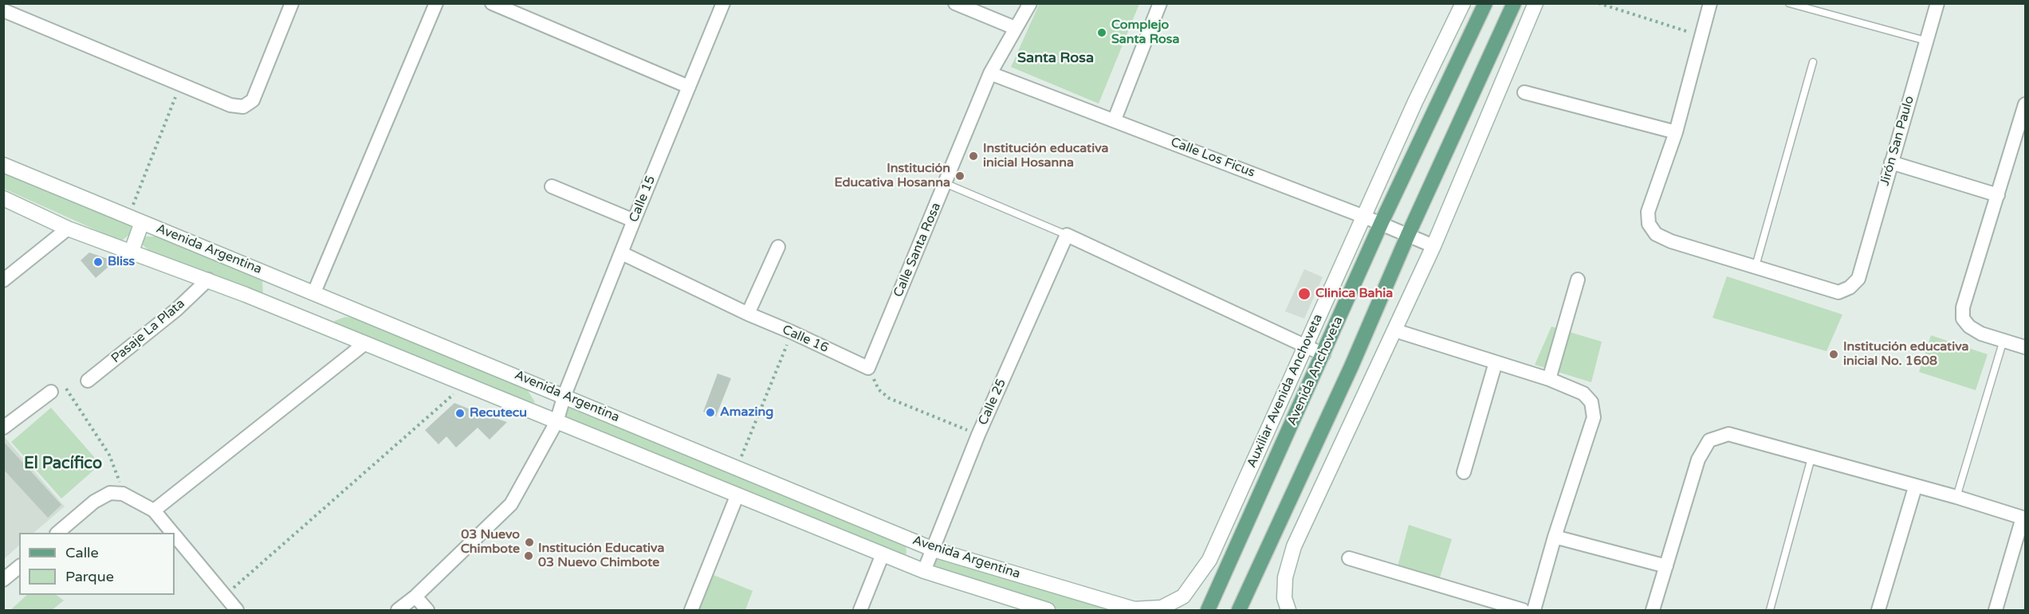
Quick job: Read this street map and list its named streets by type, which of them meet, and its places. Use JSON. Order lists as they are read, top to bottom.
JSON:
{
  "streets": {
    "main road": ["Avenida Argentina", "Avenida Anchoveta", "Auxiliar Avenida Anchoveta"],
    "street": [
      "Jirón San Paulo",
      "Calle Los Ficus",
      "Calle 15",
      "Calle Santa Rosa",
      "Pasaje La Plata",
      "Calle 16",
      "Calle 25"
    ]
  },
  "crossings": [
    ["Calle Los Ficus", "Calle Santa Rosa"],
    ["Calle Los Ficus", "Avenida Anchoveta"],
    ["Calle Los Ficus", "Auxiliar Avenida Anchoveta"],
    ["Calle 15", "Avenida Argentina"],
    ["Calle 15", "Calle 16"],
    ["Avenida Argentina", "Pasaje La Plata"],
    ["Avenida Argentina", "Auxiliar Avenida Anchoveta"],
    ["Avenida Argentina", "Calle 25"],
    ["Calle Santa Rosa", "Calle 16"]
  ],
  "districts": ["Santa Rosa", "El Pacífico"],
  "places": [
    "Complejo Santa Rosa",
    "Institución educativa inicial Hosanna",
    "Institución Educativa Hosanna",
    "Bliss",
    "Clinica Bahia",
    "Institución educativa inicial No. 1608",
    "Amazing",
    "Recutecu",
    "03 Nuevo Chimbote",
    "Institución Educativa 03 Nuevo Chimbote"
  ],
  "legend": ["Calle", "Parque"]
}
